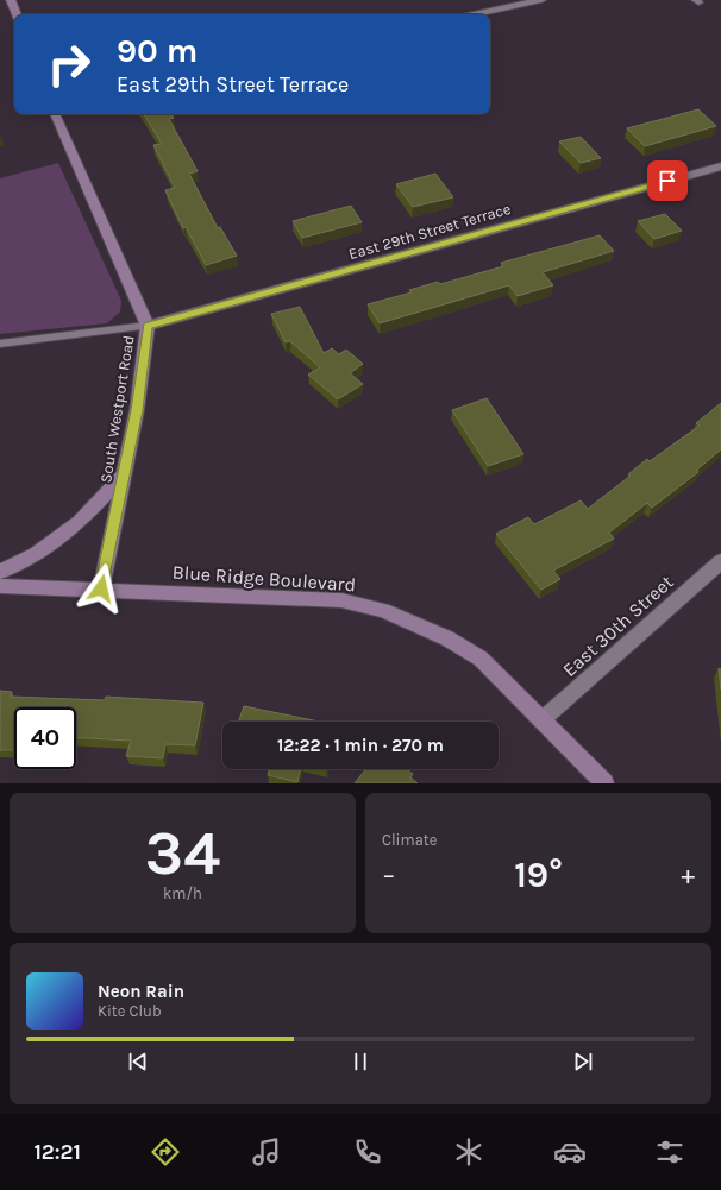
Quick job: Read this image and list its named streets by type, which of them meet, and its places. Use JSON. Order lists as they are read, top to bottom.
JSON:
{
  "streets": {
    "street": [
      "East 29th Street Terrace",
      "South Westport Road",
      "Blue Ridge Boulevard",
      "East 30th Street"
    ]
  },
  "crossings": [
    ["East 29th Street Terrace", "South Westport Road"],
    ["South Westport Road", "Blue Ridge Boulevard"],
    ["Blue Ridge Boulevard", "East 30th Street"]
  ],
  "page": {
    "turn": ["90 m", "East 29th Street Terrace"],
    "limit": "40",
    "trip": "12:22 · 1 min · 270 m",
    "tile": [
      ["34", "km/h"],
      "Climate"
    ],
    "heat": ["−", "19°", "+"],
    "song": ["Neon Rain", "Kite Club"],
    "tabs": "12:21"
  }
}
